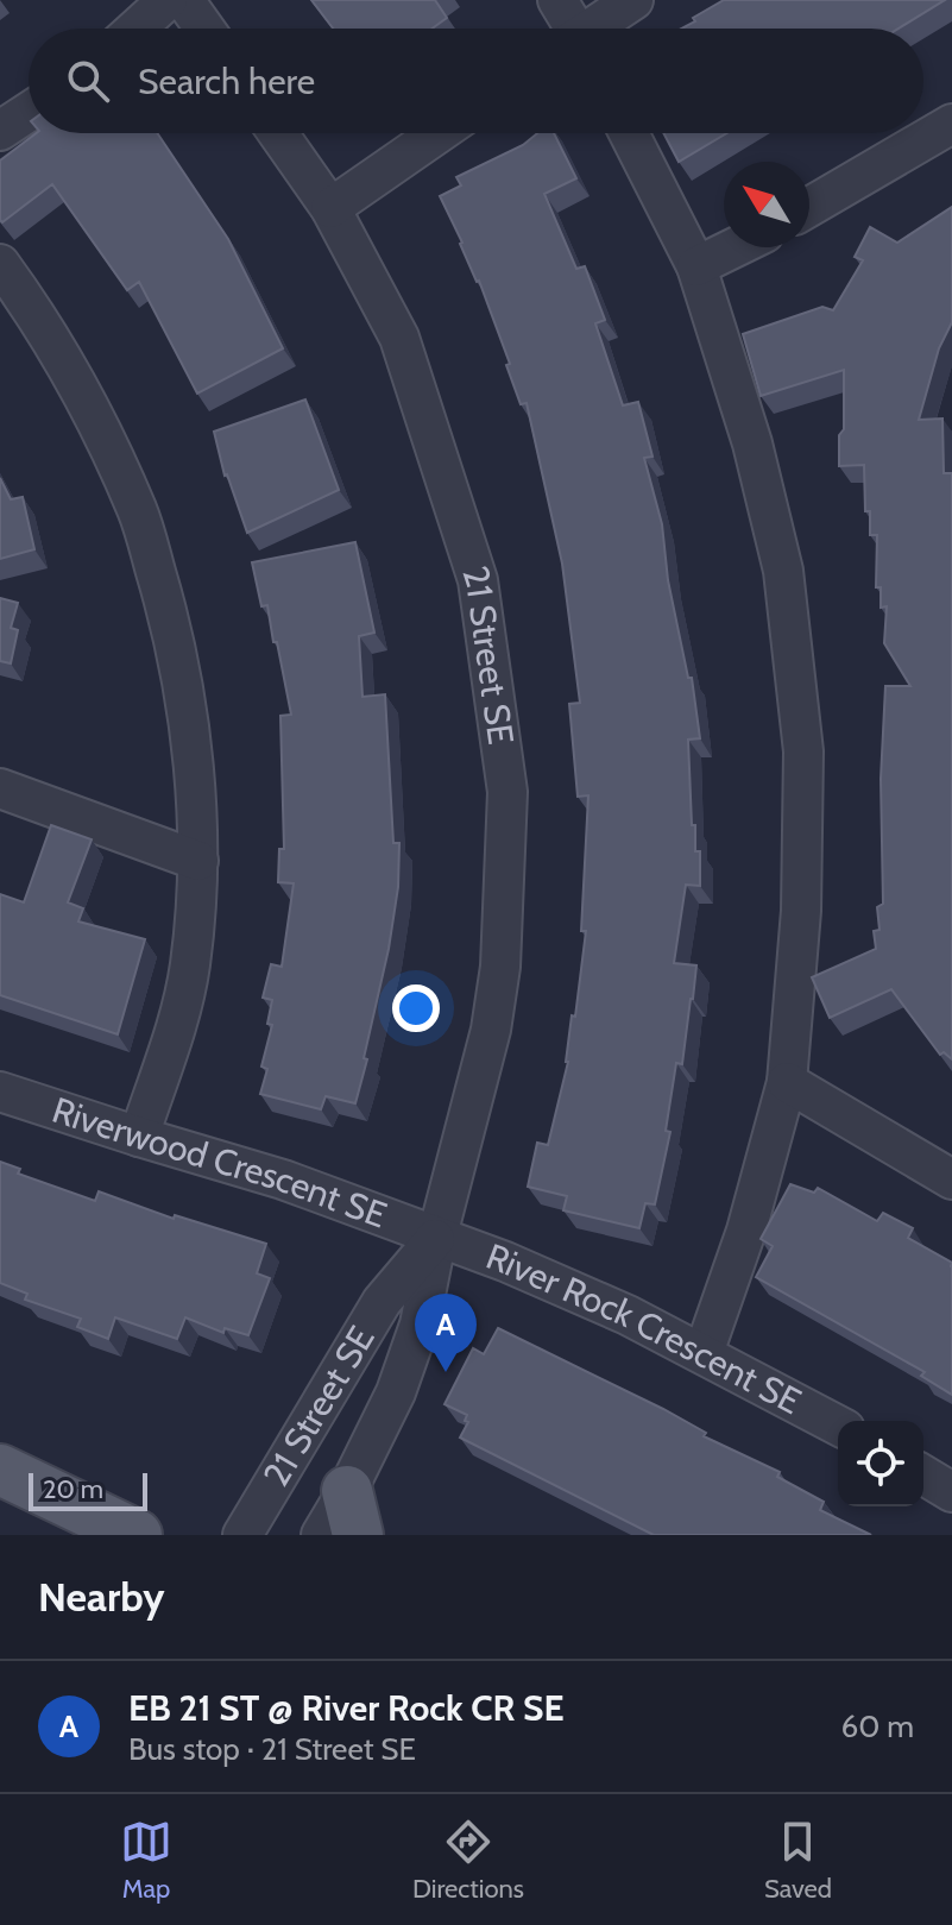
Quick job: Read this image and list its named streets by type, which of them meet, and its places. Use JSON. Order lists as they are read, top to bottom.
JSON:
{
  "streets": {
    "street": ["21 Street SE", "Riverwood Crescent SE", "River Rock Crescent SE"]
  },
  "crossings": [
    ["21 Street SE", "Riverwood Crescent SE"],
    ["21 Street SE", "River Rock Crescent SE"],
    ["Riverwood Crescent SE", "River Rock Crescent SE"]
  ],
  "scale_bar": "20 m",
  "north": "top left",
  "page": {
    "search": "Search here",
    "pins": "A",
    "scale": "20 m",
    "heading": "Nearby",
    "list": [
      {
        "mark": "A",
        "name": "EB 21 ST @ River Rock CR SE",
        "note": "Bus stop · 21 Street SE",
        "value": "60 m"
      }
    ],
    "nav": ["Map", "Directions", "Saved"]
  }
}
